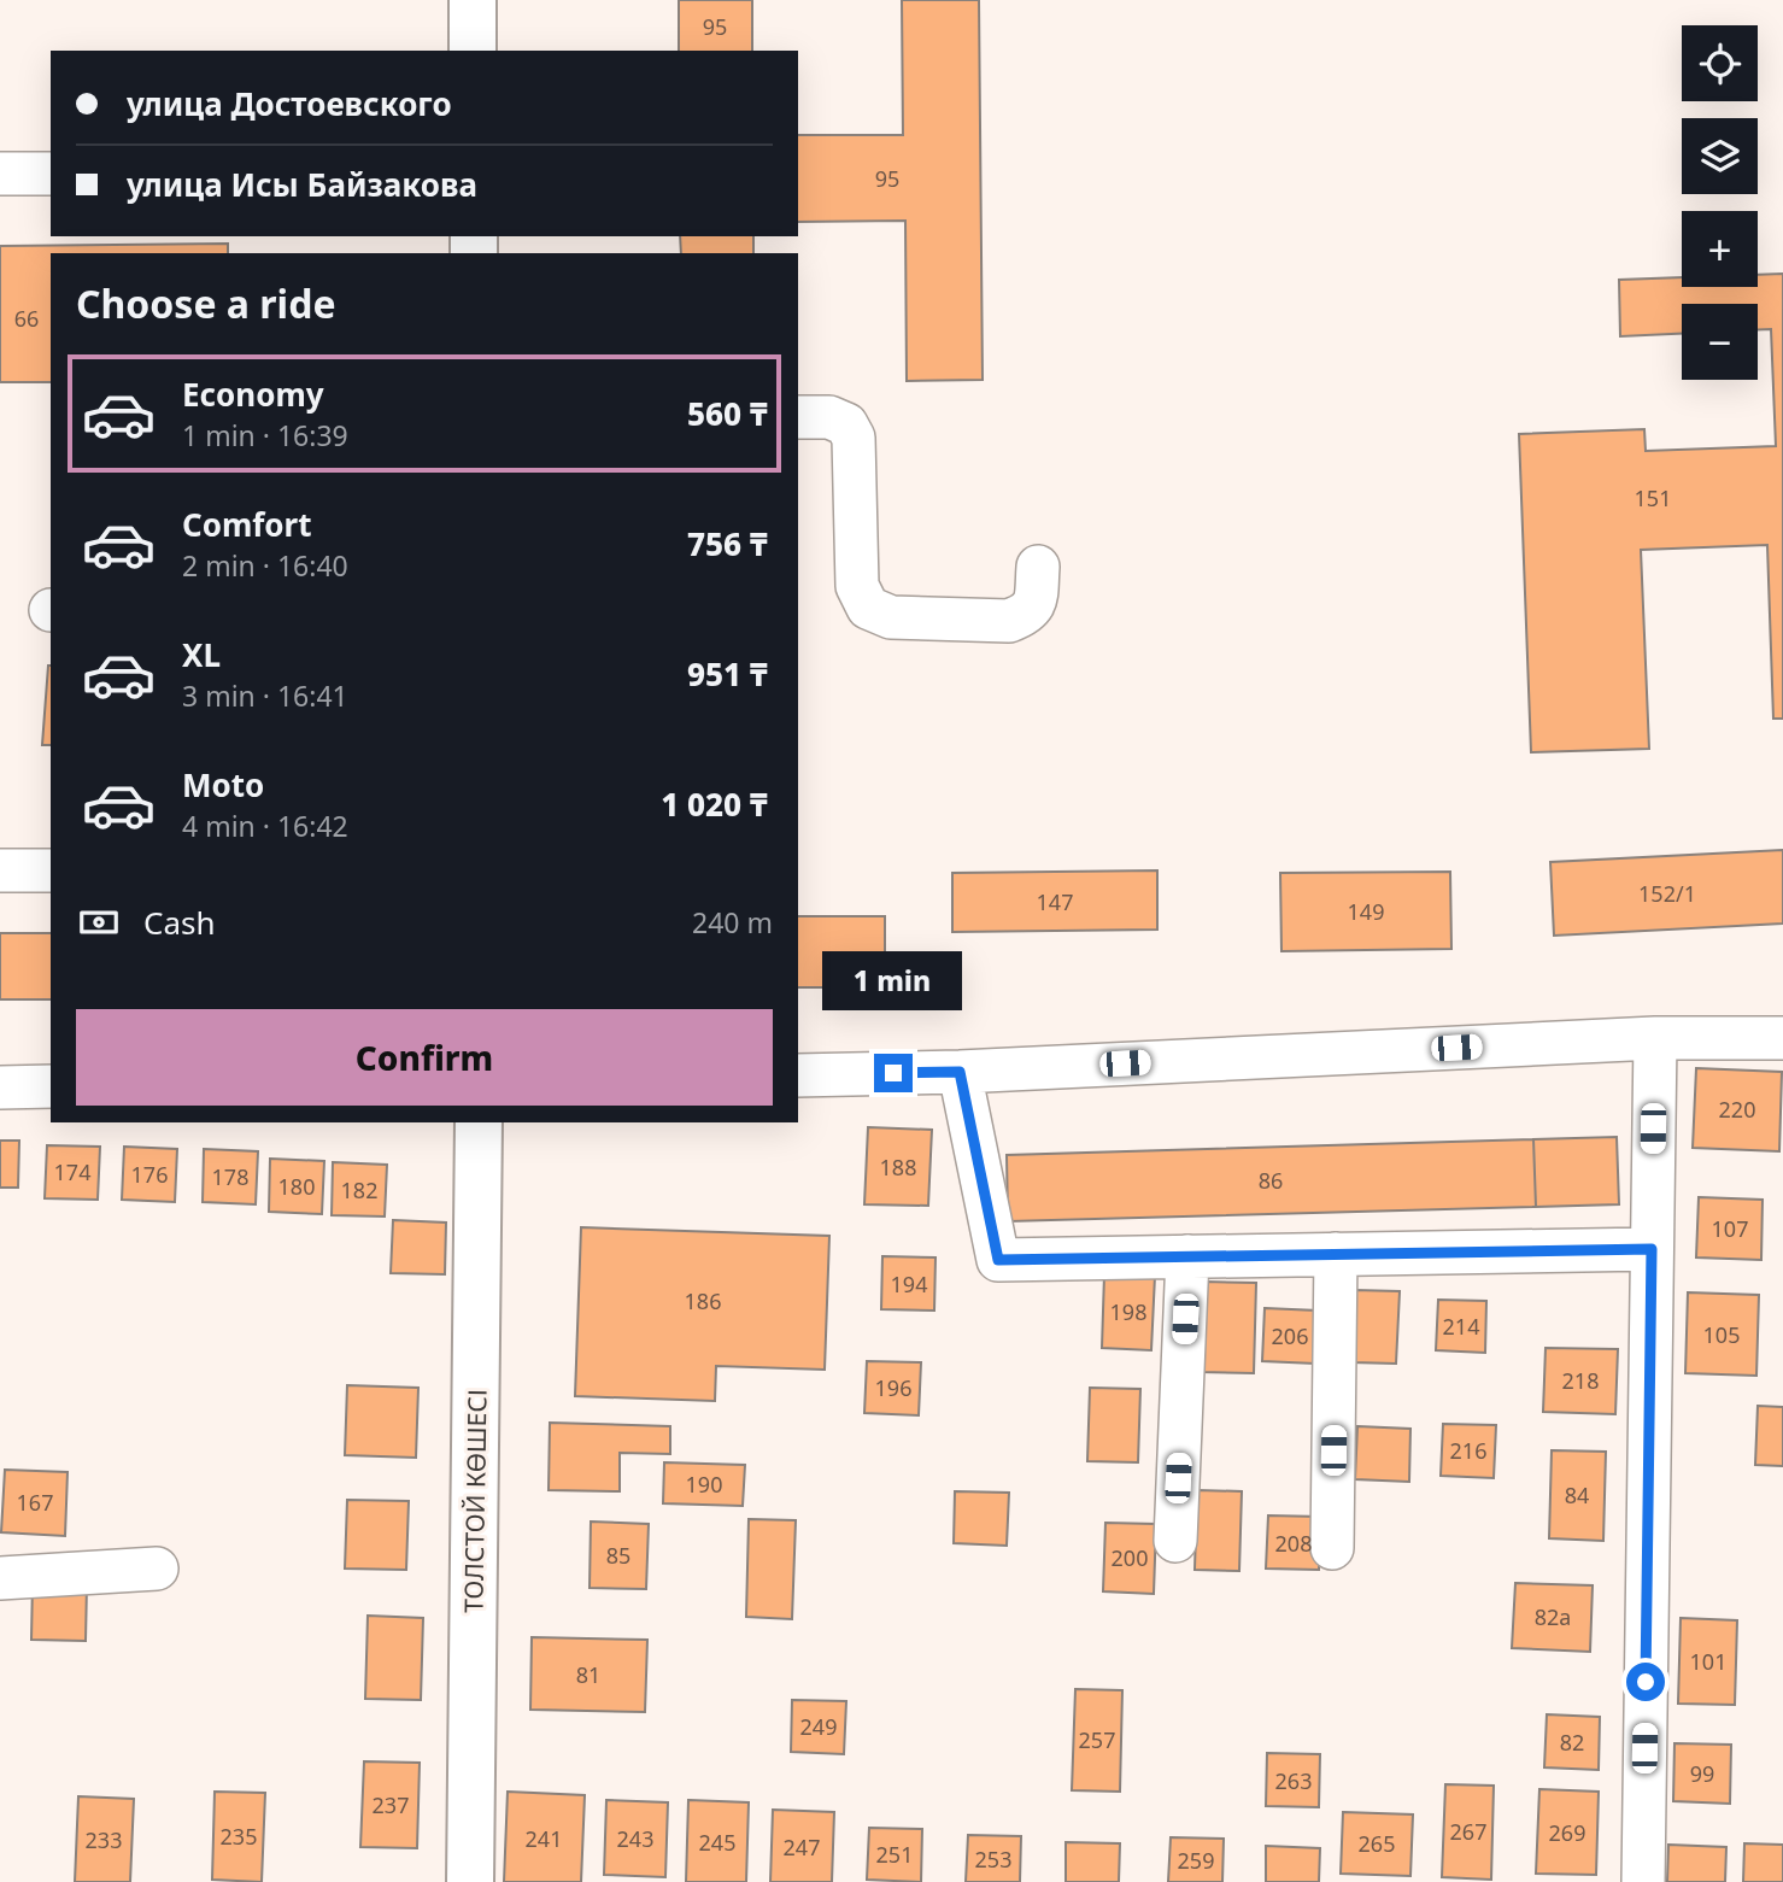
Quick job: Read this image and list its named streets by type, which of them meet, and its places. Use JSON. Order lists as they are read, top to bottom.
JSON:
{
  "streets": {
    "main road": ["ТОЛСТОЙ КӨШЕСІ"]
  },
  "house_numbers": [
    "95",
    "95",
    "66",
    "151",
    "152/1",
    "147",
    "149",
    "220",
    "188",
    "174",
    "176",
    "178",
    "86",
    "180",
    "182",
    "107",
    "194",
    "186",
    "198",
    "214",
    "105",
    "206",
    "218",
    "196",
    "216",
    "190",
    "84",
    "167",
    "208",
    "85",
    "200",
    "82а",
    "101",
    "81",
    "249",
    "257",
    "82",
    "99",
    "263",
    "237",
    "267",
    "269",
    "235",
    "241",
    "243",
    "233",
    "245",
    "265",
    "247",
    "251",
    "253",
    "259"
  ],
  "page": {
    "map_buttons": ["+", "−"],
    "banner": ["улица Достоевского", "улица Исы Байзакова"],
    "heading": "Choose a ride",
    "list": [
      {
        "name": "Economy",
        "note": "1 min · 16:39",
        "value": "560 ₸"
      },
      {
        "name": "Comfort",
        "note": "2 min · 16:40",
        "value": "756 ₸"
      },
      {
        "name": "XL",
        "note": "3 min · 16:41",
        "value": "951 ₸"
      },
      {
        "name": "Moto",
        "note": "4 min · 16:42",
        "value": "1 020 ₸"
      }
    ],
    "pay": ["Cash", "240 m"],
    "bubble": "1 min",
    "buttons": "Confirm"
  }
}
